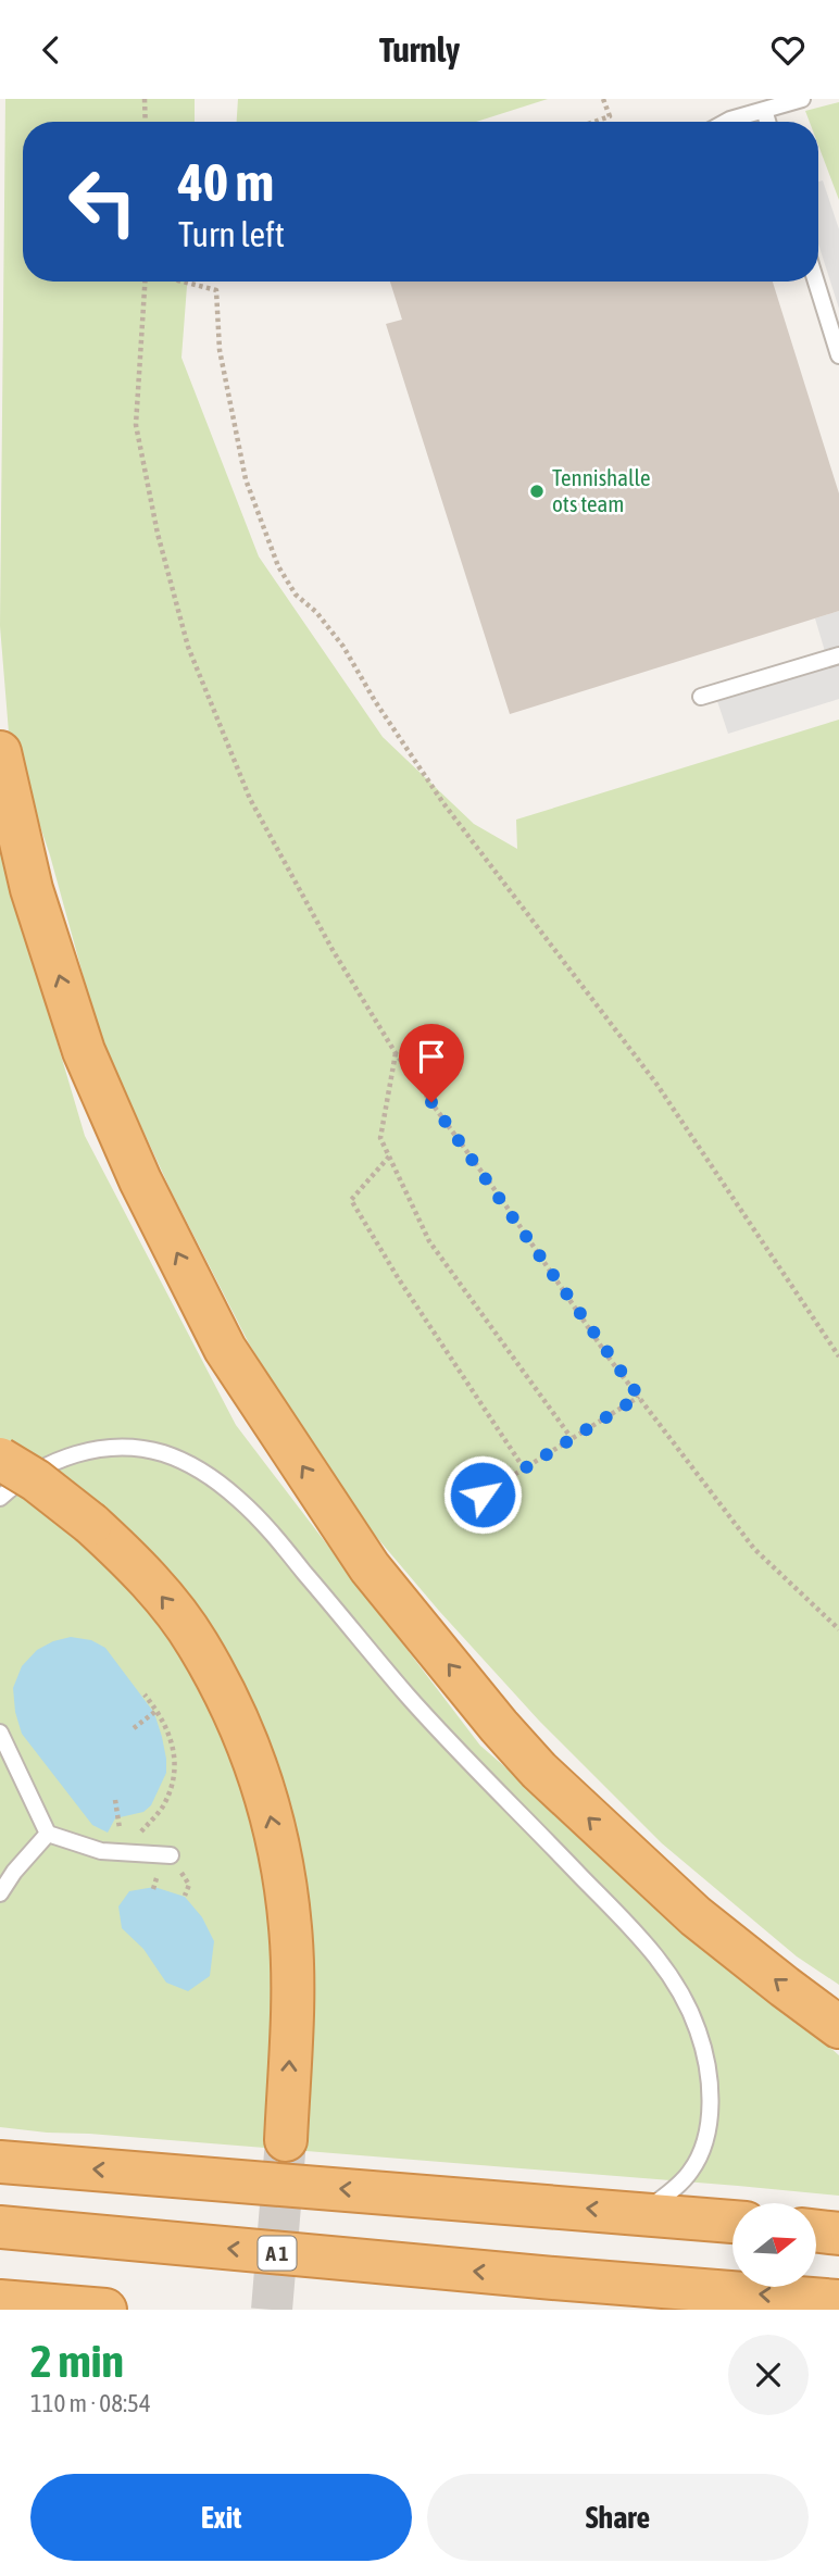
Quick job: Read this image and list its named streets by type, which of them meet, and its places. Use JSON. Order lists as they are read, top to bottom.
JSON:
{
  "streets": {
    "highway": ["A 1"]
  },
  "places": ["Tennishalle ots team"],
  "north": "right",
  "page": {
    "header": "Turnly",
    "turn": ["40 m", "Turn left"],
    "heading": ["2 min", "110 m · 08:54"],
    "buttons": ["Exit", "Share"]
  }
}
